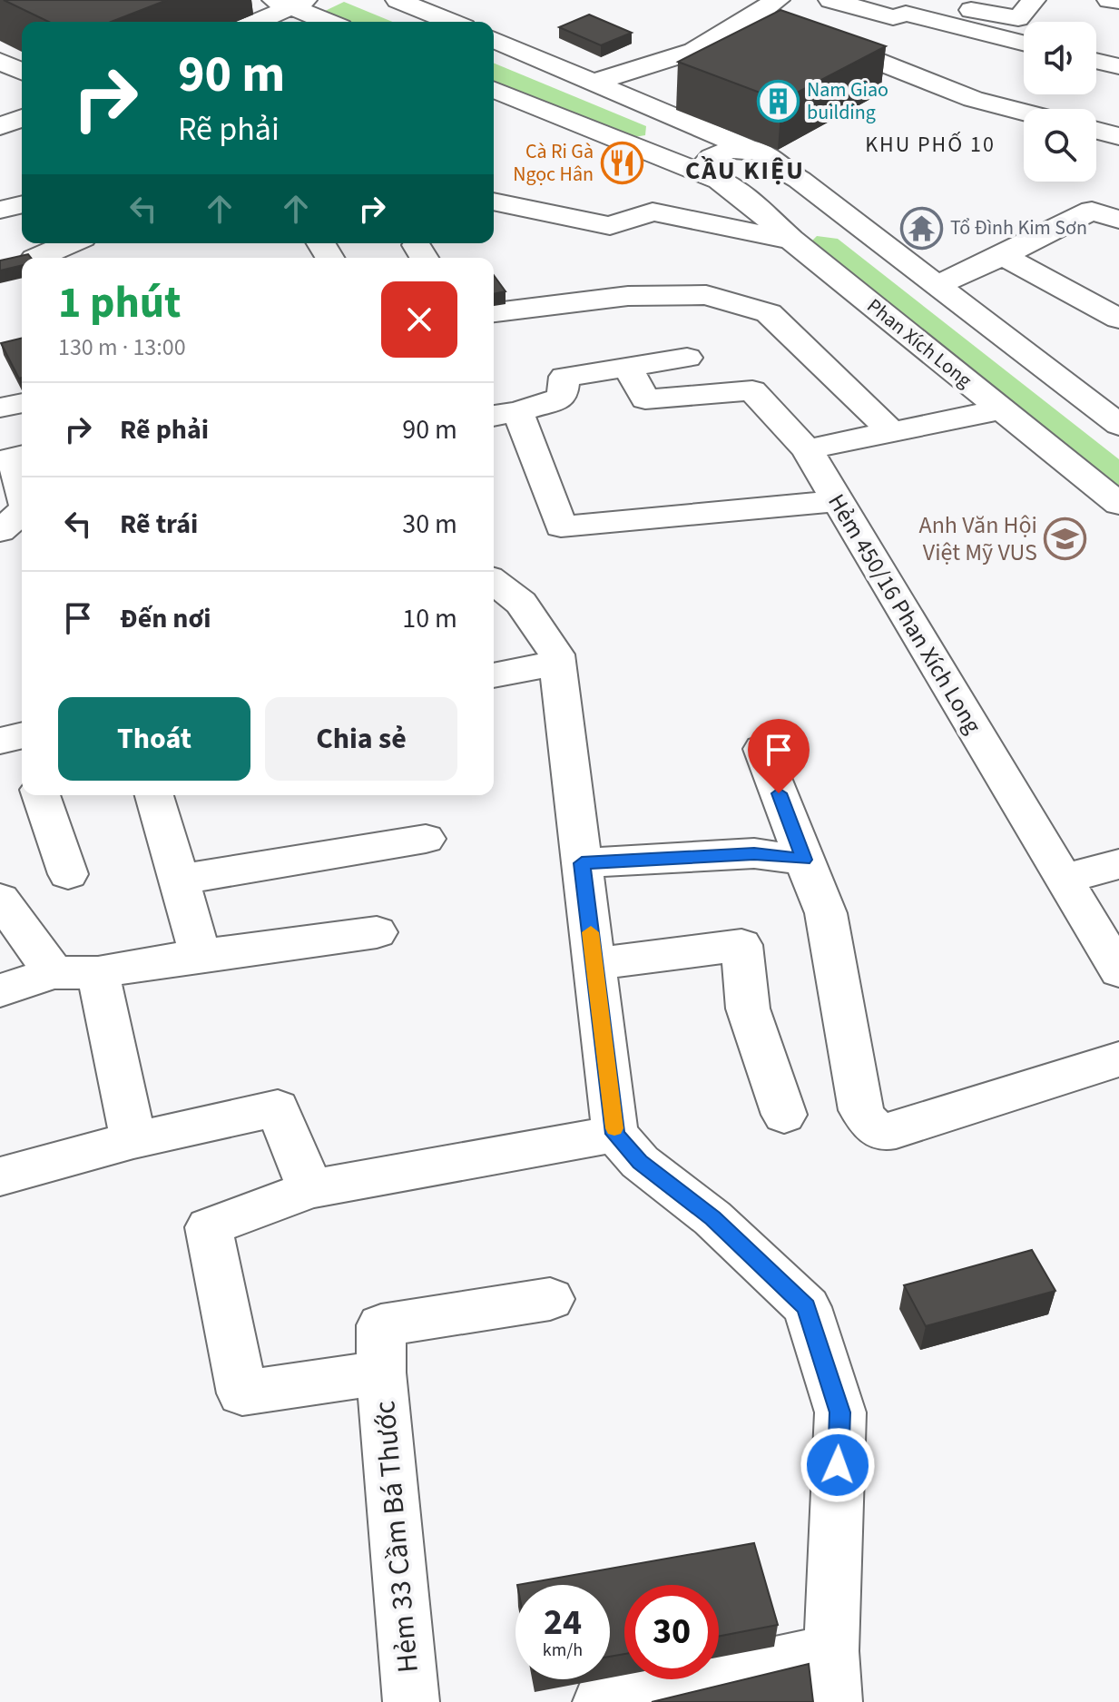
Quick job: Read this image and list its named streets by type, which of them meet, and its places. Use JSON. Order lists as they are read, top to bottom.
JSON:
{
  "streets": {
    "street": ["Phan Xích Long", "Hẻm 450/16 Phan Xích Long", "Hẻm 33 Cầm Bá Thước"]
  },
  "districts": ["KHU PHỐ 10", "CẦU KIỆU"],
  "places": {
    "building": ["Nam Giao building"],
    "restaurant": ["Cà Ri Gà Ngọc Hân"],
    "temple": ["Tổ Đình Kim Sơn"],
    "school or university": ["Anh Văn Hội Việt Mỹ VUS"]
  },
  "page": {
    "turn": ["90 m", "Rẽ phải"],
    "heading": ["1 phút", "130 m · 13:00"],
    "list": [
      {
        "name": "Rẽ phải",
        "value": "90 m"
      },
      {
        "name": "Rẽ trái",
        "value": "30 m"
      },
      {
        "name": "Đến nơi",
        "value": "10 m"
      }
    ],
    "buttons": ["Thoát", "Chia sẻ"],
    "speed": "24 km/h",
    "limit": "30"
  }
}
